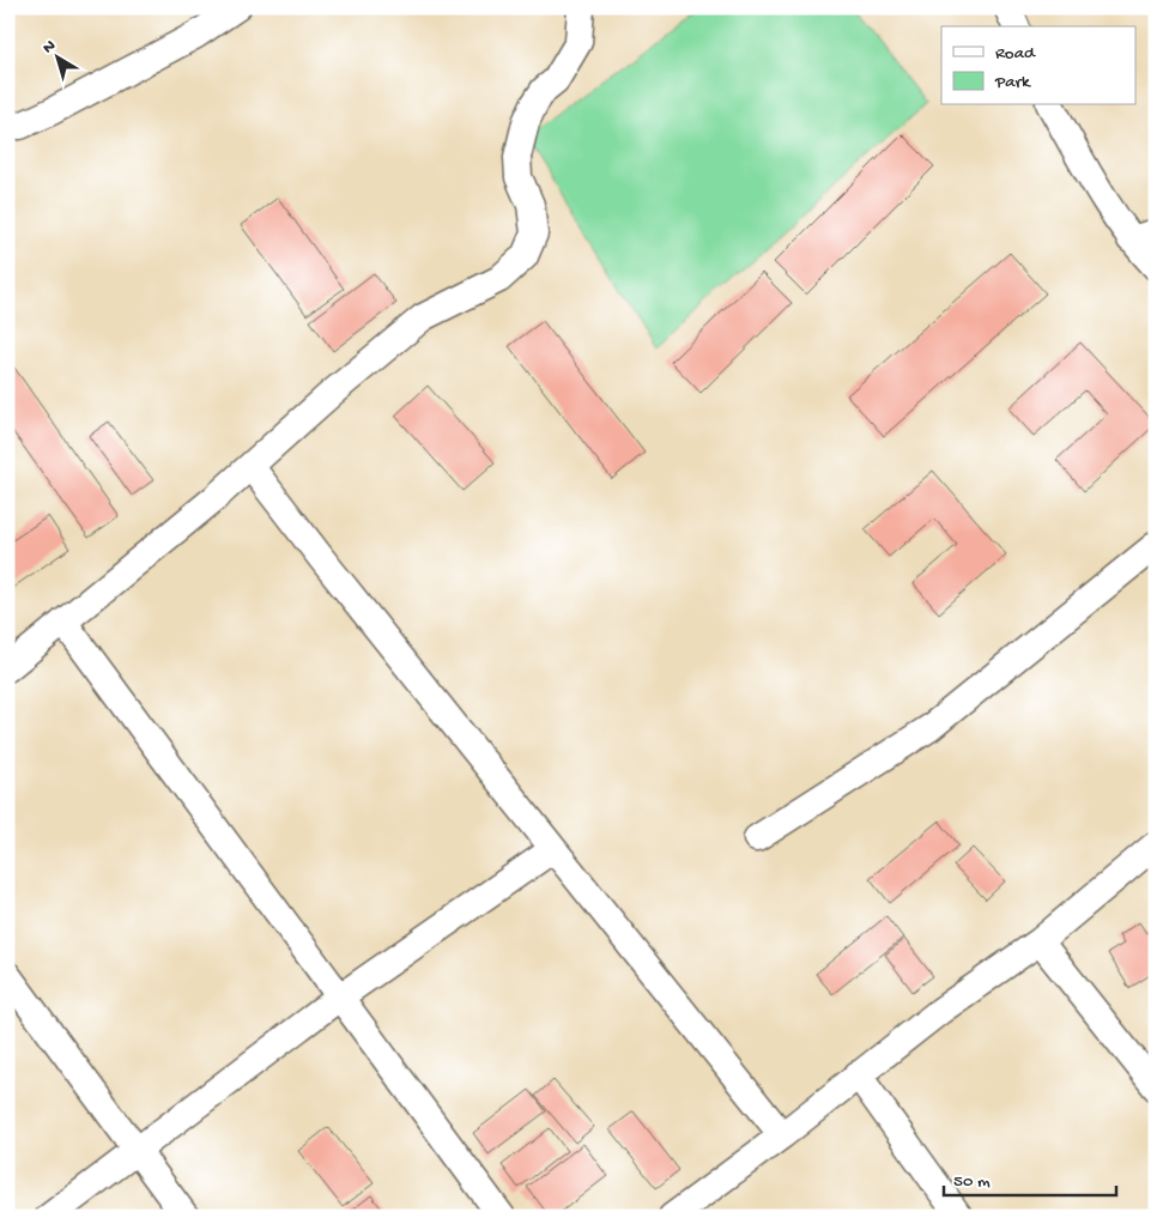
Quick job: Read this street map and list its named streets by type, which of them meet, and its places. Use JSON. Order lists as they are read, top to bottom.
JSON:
{
  "legend": ["Road", "Park"],
  "scale_bar": "50 m",
  "north": "top left"
}
